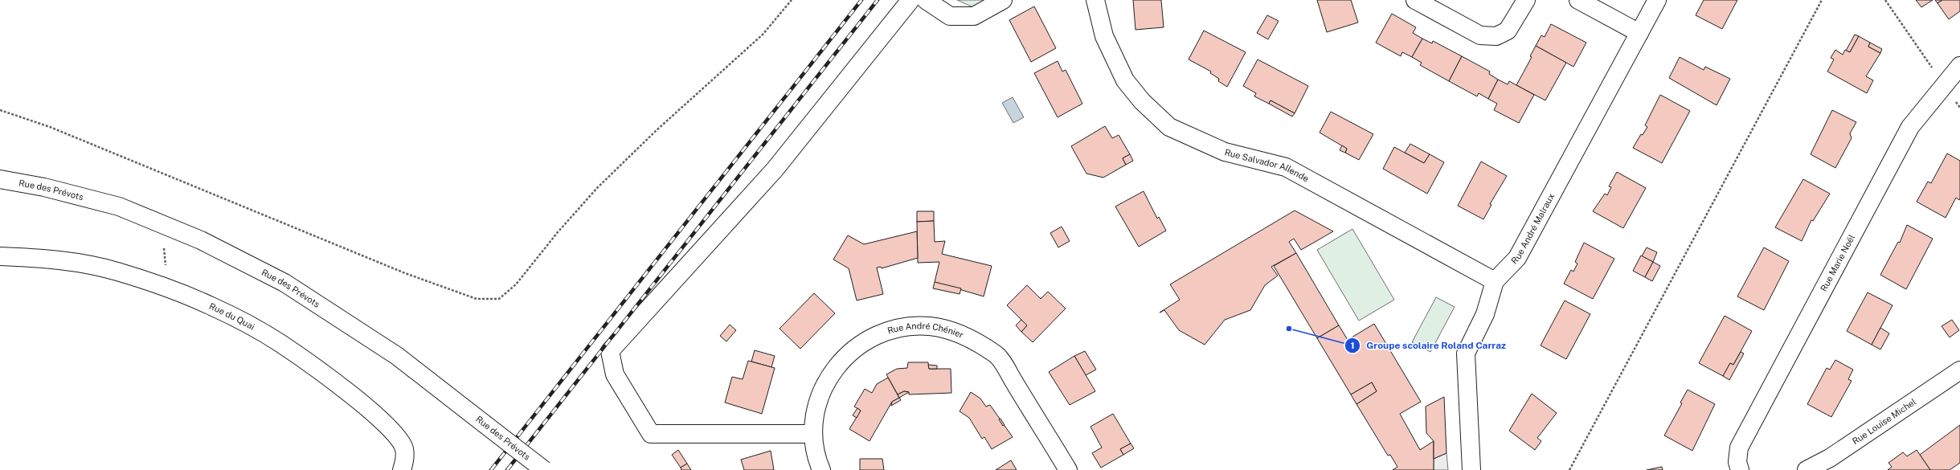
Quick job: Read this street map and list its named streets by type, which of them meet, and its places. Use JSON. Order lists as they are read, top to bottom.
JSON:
{
  "streets": {
    "street": [
      "Rue Salvador Allende",
      "Rue des Prévots",
      "Rue André Malraux",
      "Rue Marie Noël",
      "Rue du Quai",
      "Rue André Chénier",
      "Rue Louise Michel"
    ]
  },
  "crossings": [
    ["Rue Salvador Allende", "Rue André Malraux"]
  ],
  "places": ["Groupe scolaire Roland Carraz"]
}
